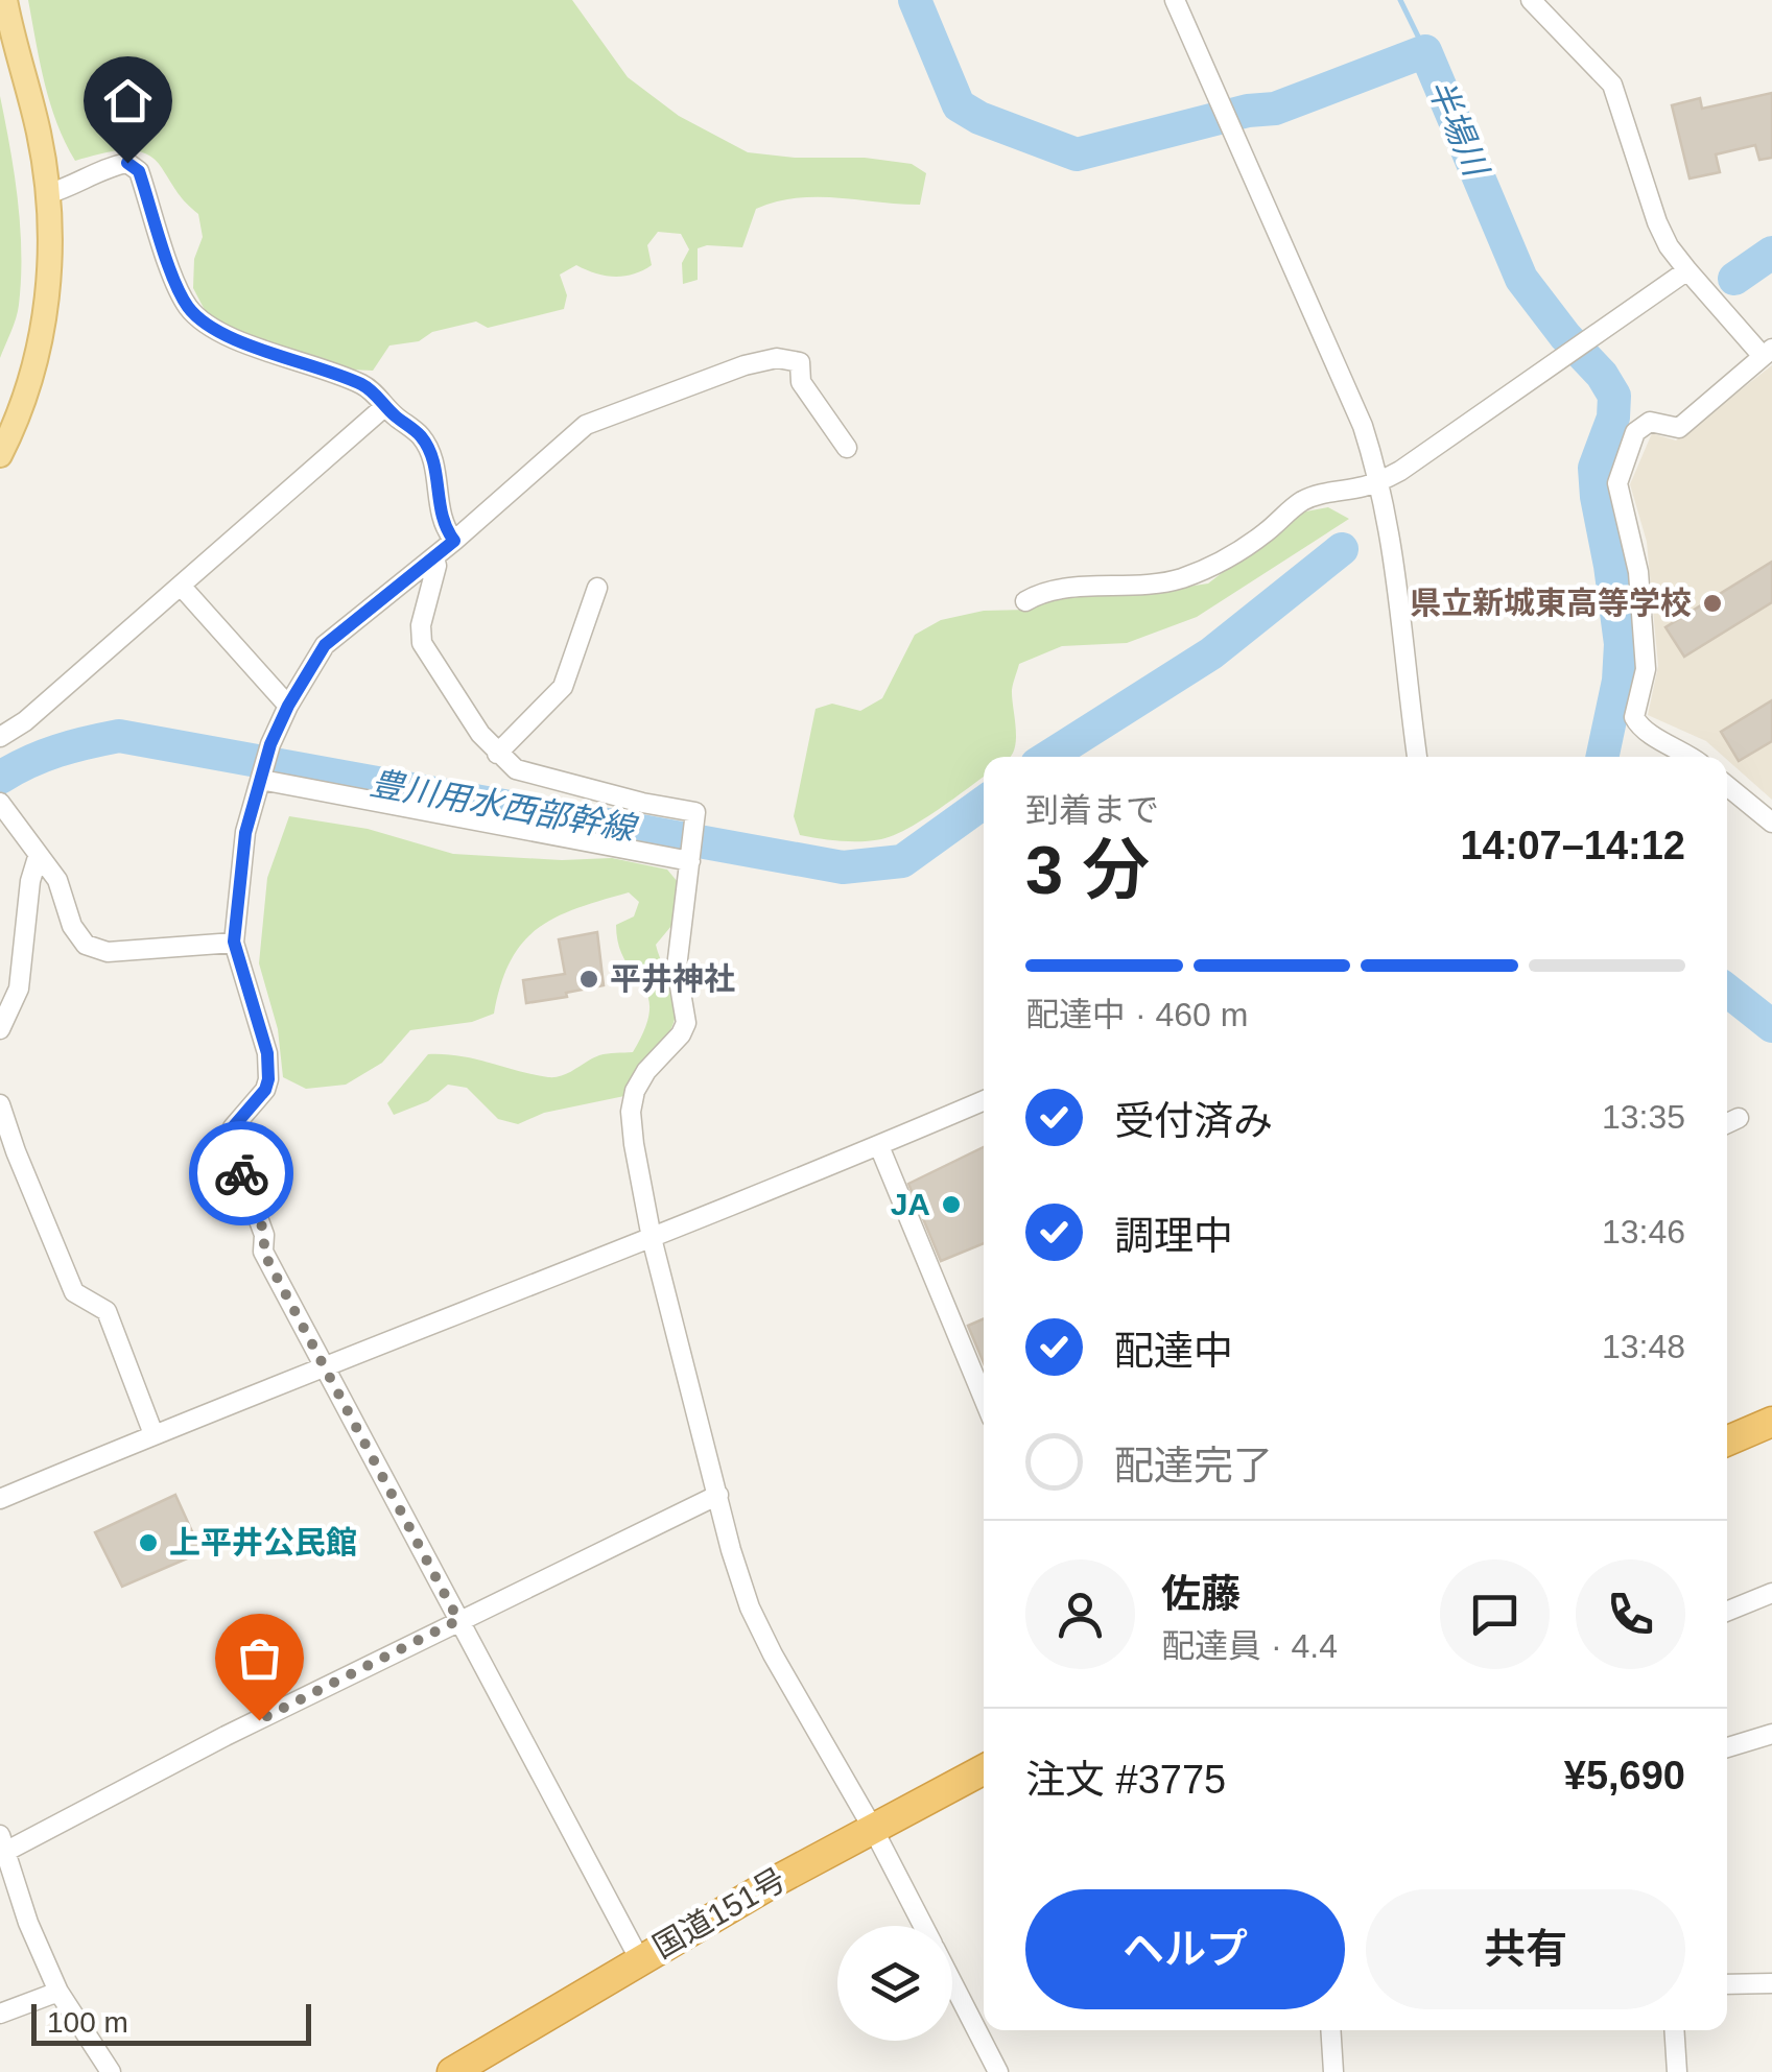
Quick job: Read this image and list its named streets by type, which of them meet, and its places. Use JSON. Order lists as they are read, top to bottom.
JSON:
{
  "streets": {
    "highway": ["国道151号"]
  },
  "water": ["半場川", "豊川用水西部幹線"],
  "places": [
    "県立新城東高等学校",
    "平井神社",
    "JA",
    "上平井公民館"
  ],
  "scale_bar": "100 m",
  "page": {
    "heading": ["3 分", "到着まで", "14:07–14:12"],
    "panel": [
      "佐藤",
      "配達員 · 4.4",
      "注文 #3775",
      "¥5,690"
    ],
    "bar": "配達中 · 460 m",
    "list": [
      ["受付済み", "13:35"],
      ["調理中", "13:46"],
      ["配達中", "13:48"],
      "配達完了"
    ],
    "buttons": ["ヘルプ", "共有"],
    "scale": "100 m"
  }
}
